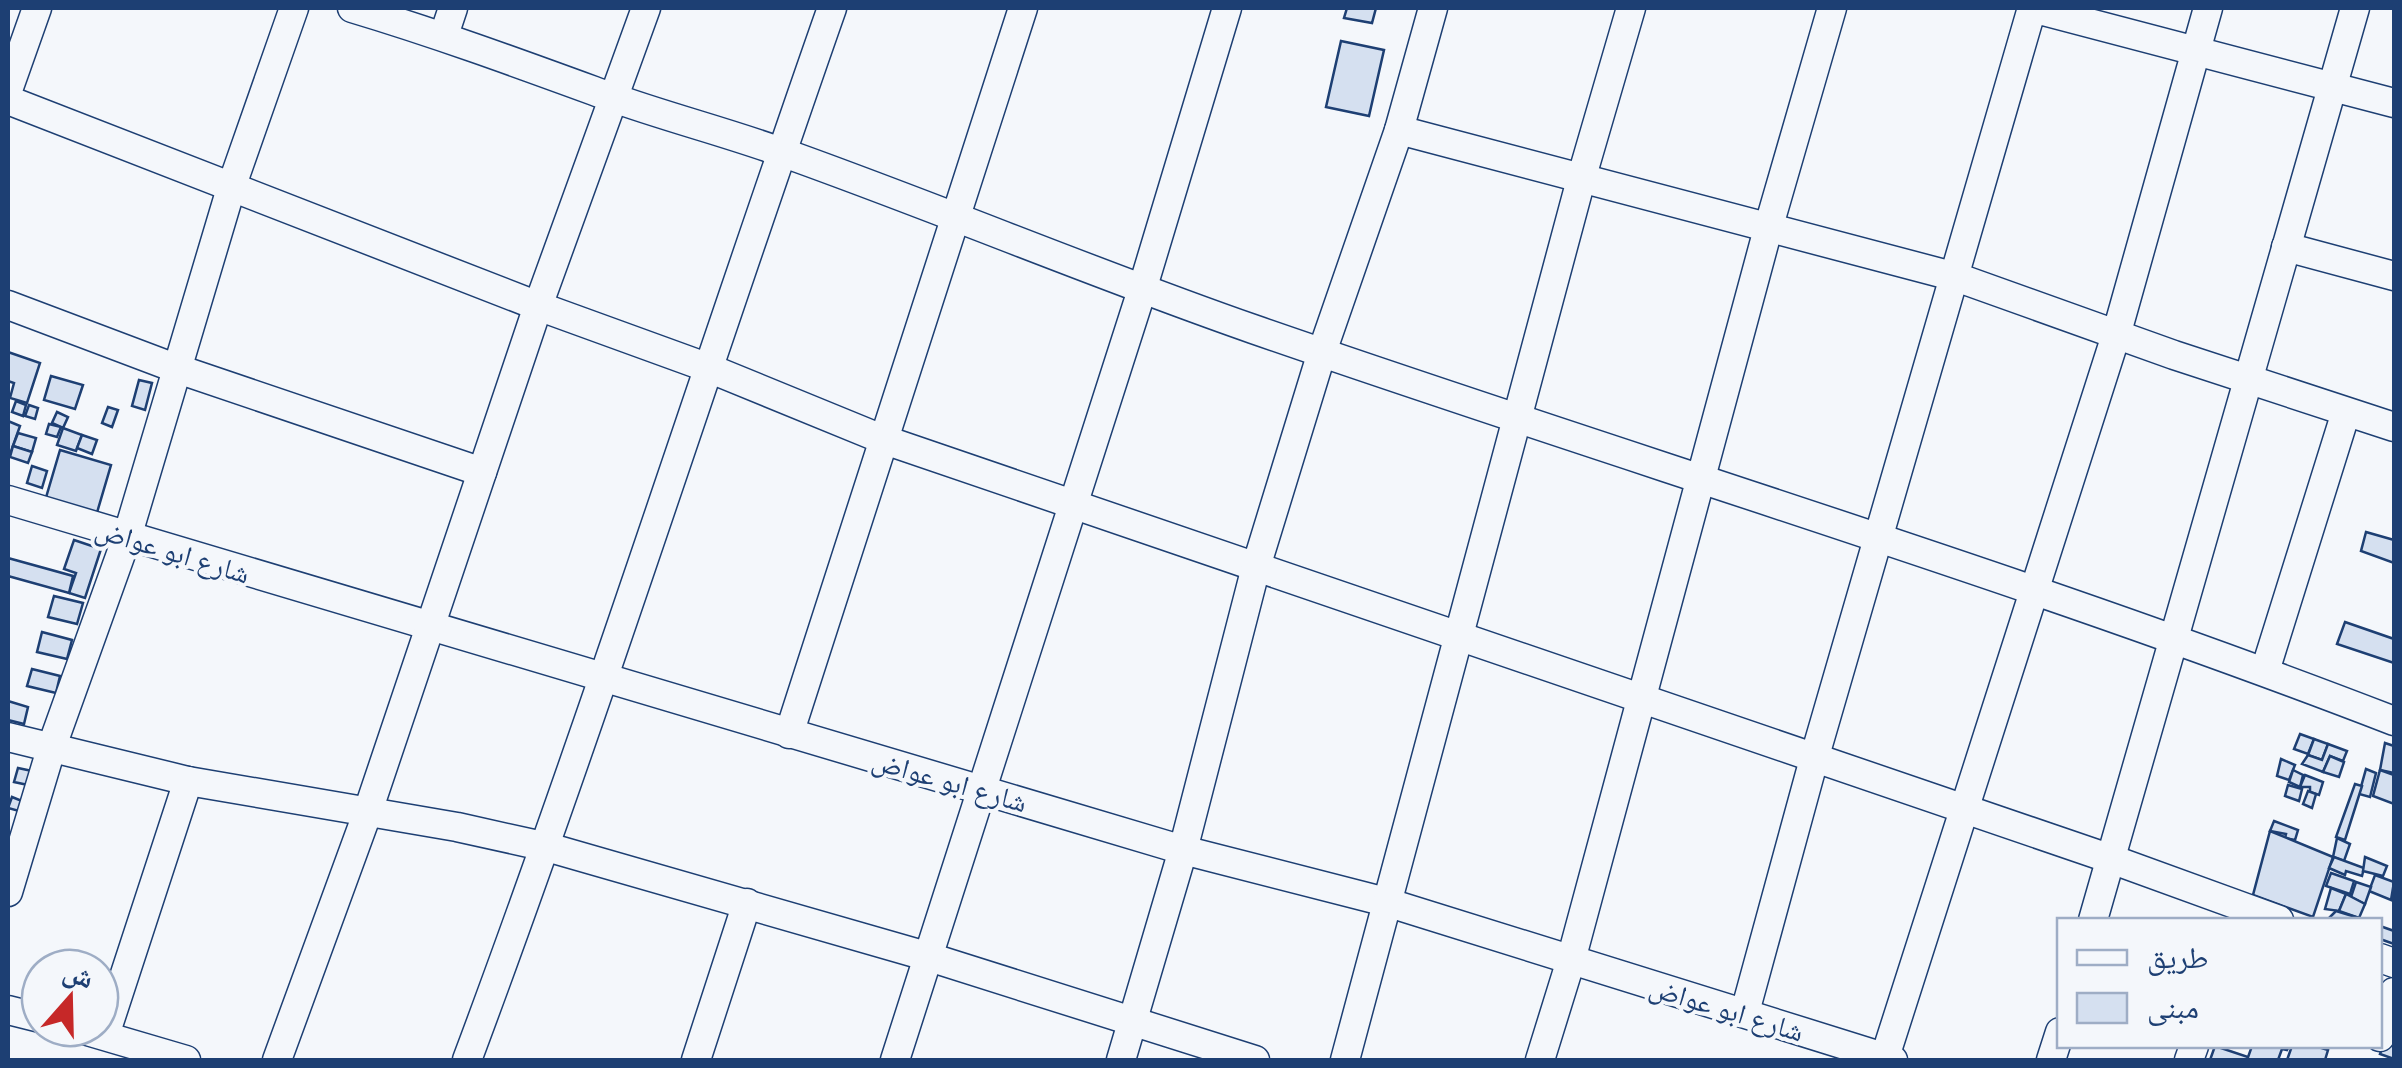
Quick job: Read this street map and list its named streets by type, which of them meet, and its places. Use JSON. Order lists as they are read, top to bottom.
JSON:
{
  "streets": {
    "street": ["شارع ابو عواض"]
  },
  "legend": ["طريق", "مبنى"],
  "north": "top"
}
